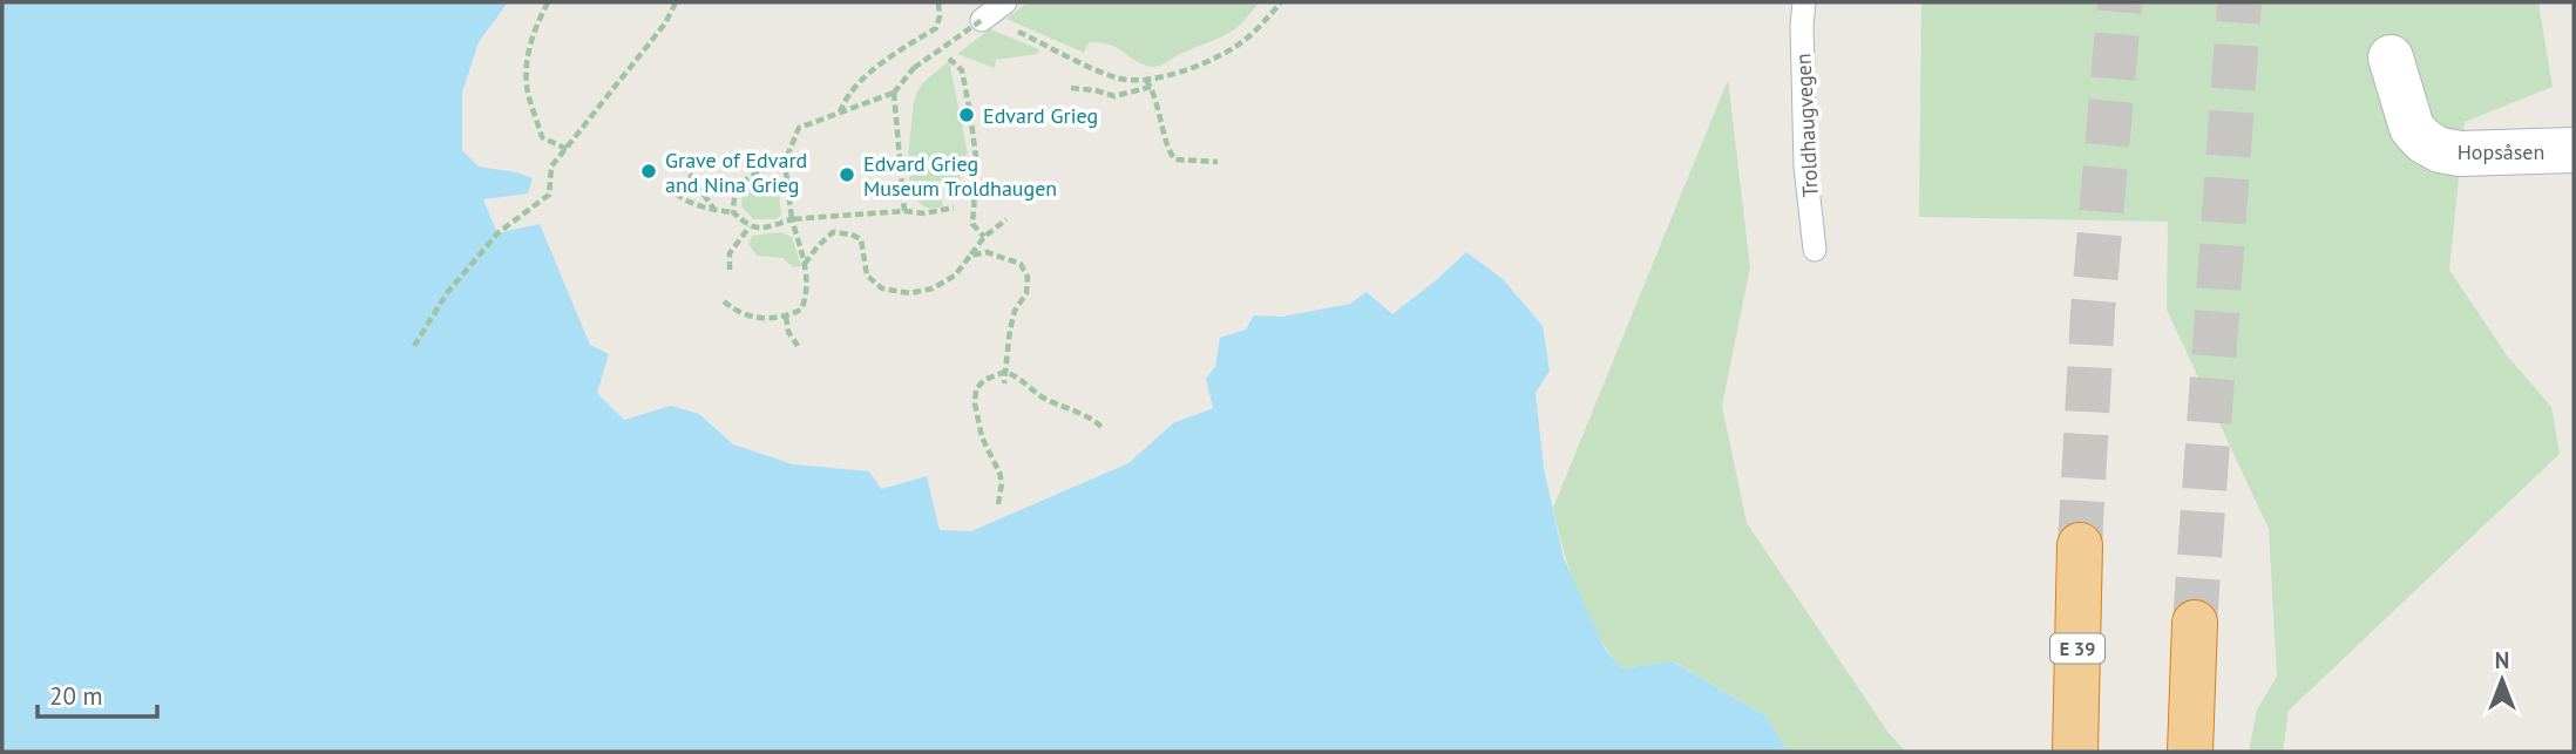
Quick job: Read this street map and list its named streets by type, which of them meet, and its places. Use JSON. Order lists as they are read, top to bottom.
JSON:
{
  "streets": {
    "highway": ["E 39"],
    "street": ["Hopsåsen"],
    "lane": ["Troldhaugvegen"]
  },
  "places": ["Edvard Grieg", "Grave of Edvard and Nina Grieg", "Edvard Grieg Museum Troldhaugen"],
  "scale_bar": "20 m",
  "north": "top"
}
